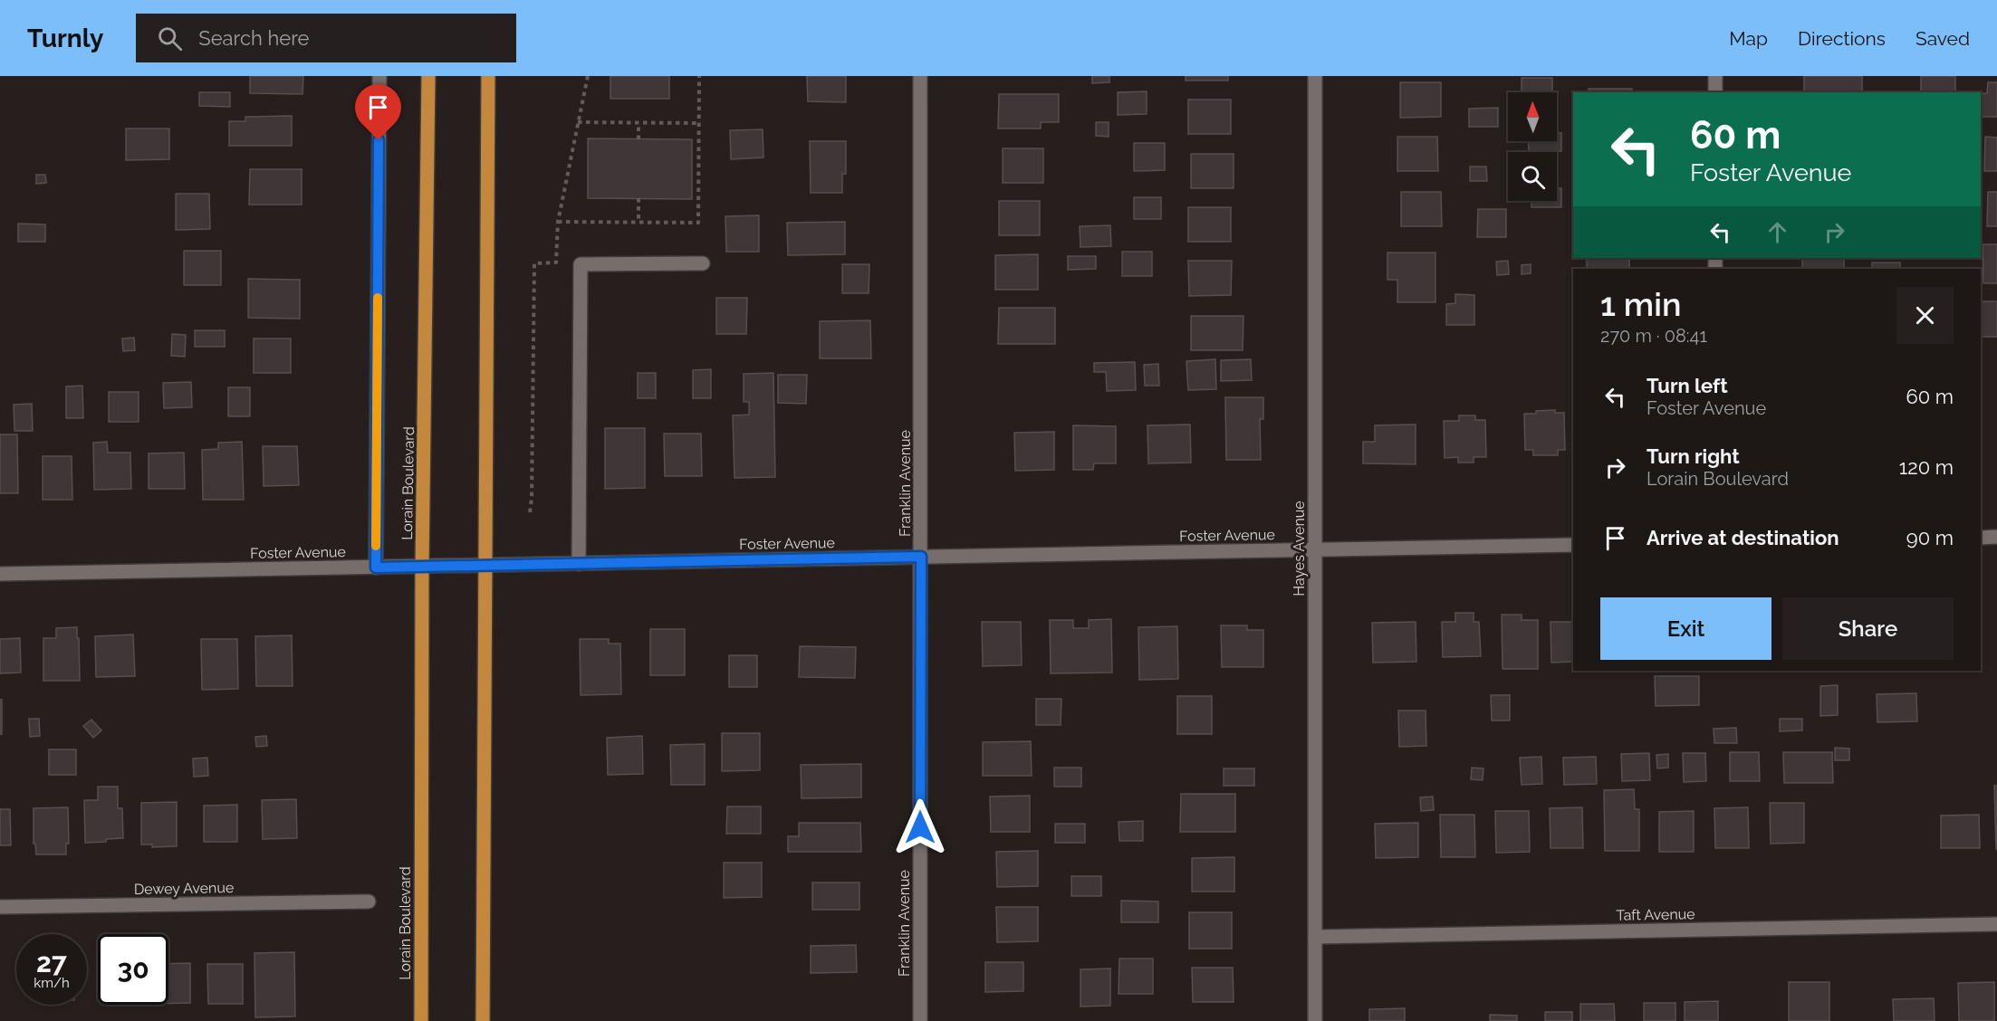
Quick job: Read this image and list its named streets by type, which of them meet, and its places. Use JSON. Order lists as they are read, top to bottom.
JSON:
{
  "streets": {
    "main road": ["Lorain Boulevard"],
    "street": [
      "Franklin Avenue",
      "Foster Avenue",
      "Hayes Avenue",
      "Dewey Avenue",
      "Taft Avenue"
    ]
  },
  "crossings": [
    ["Lorain Boulevard", "Foster Avenue"],
    ["Franklin Avenue", "Foster Avenue"],
    ["Foster Avenue", "Hayes Avenue"],
    ["Hayes Avenue", "Taft Avenue"]
  ],
  "north": "top",
  "page": {
    "header": "Turnly",
    "search": "Search here",
    "nav": ["Map", "Directions", "Saved"],
    "turn": ["60 m", "Foster Avenue"],
    "heading": ["1 min", "270 m · 08:41"],
    "list": [
      {
        "name": "Turn left",
        "note": "Foster Avenue",
        "value": "60 m"
      },
      {
        "name": "Turn right",
        "note": "Lorain Boulevard",
        "value": "120 m"
      },
      {
        "name": "Arrive at destination",
        "value": "90 m"
      }
    ],
    "buttons": ["Exit", "Share"],
    "speed": "27 km/h",
    "limit": "30"
  }
}
